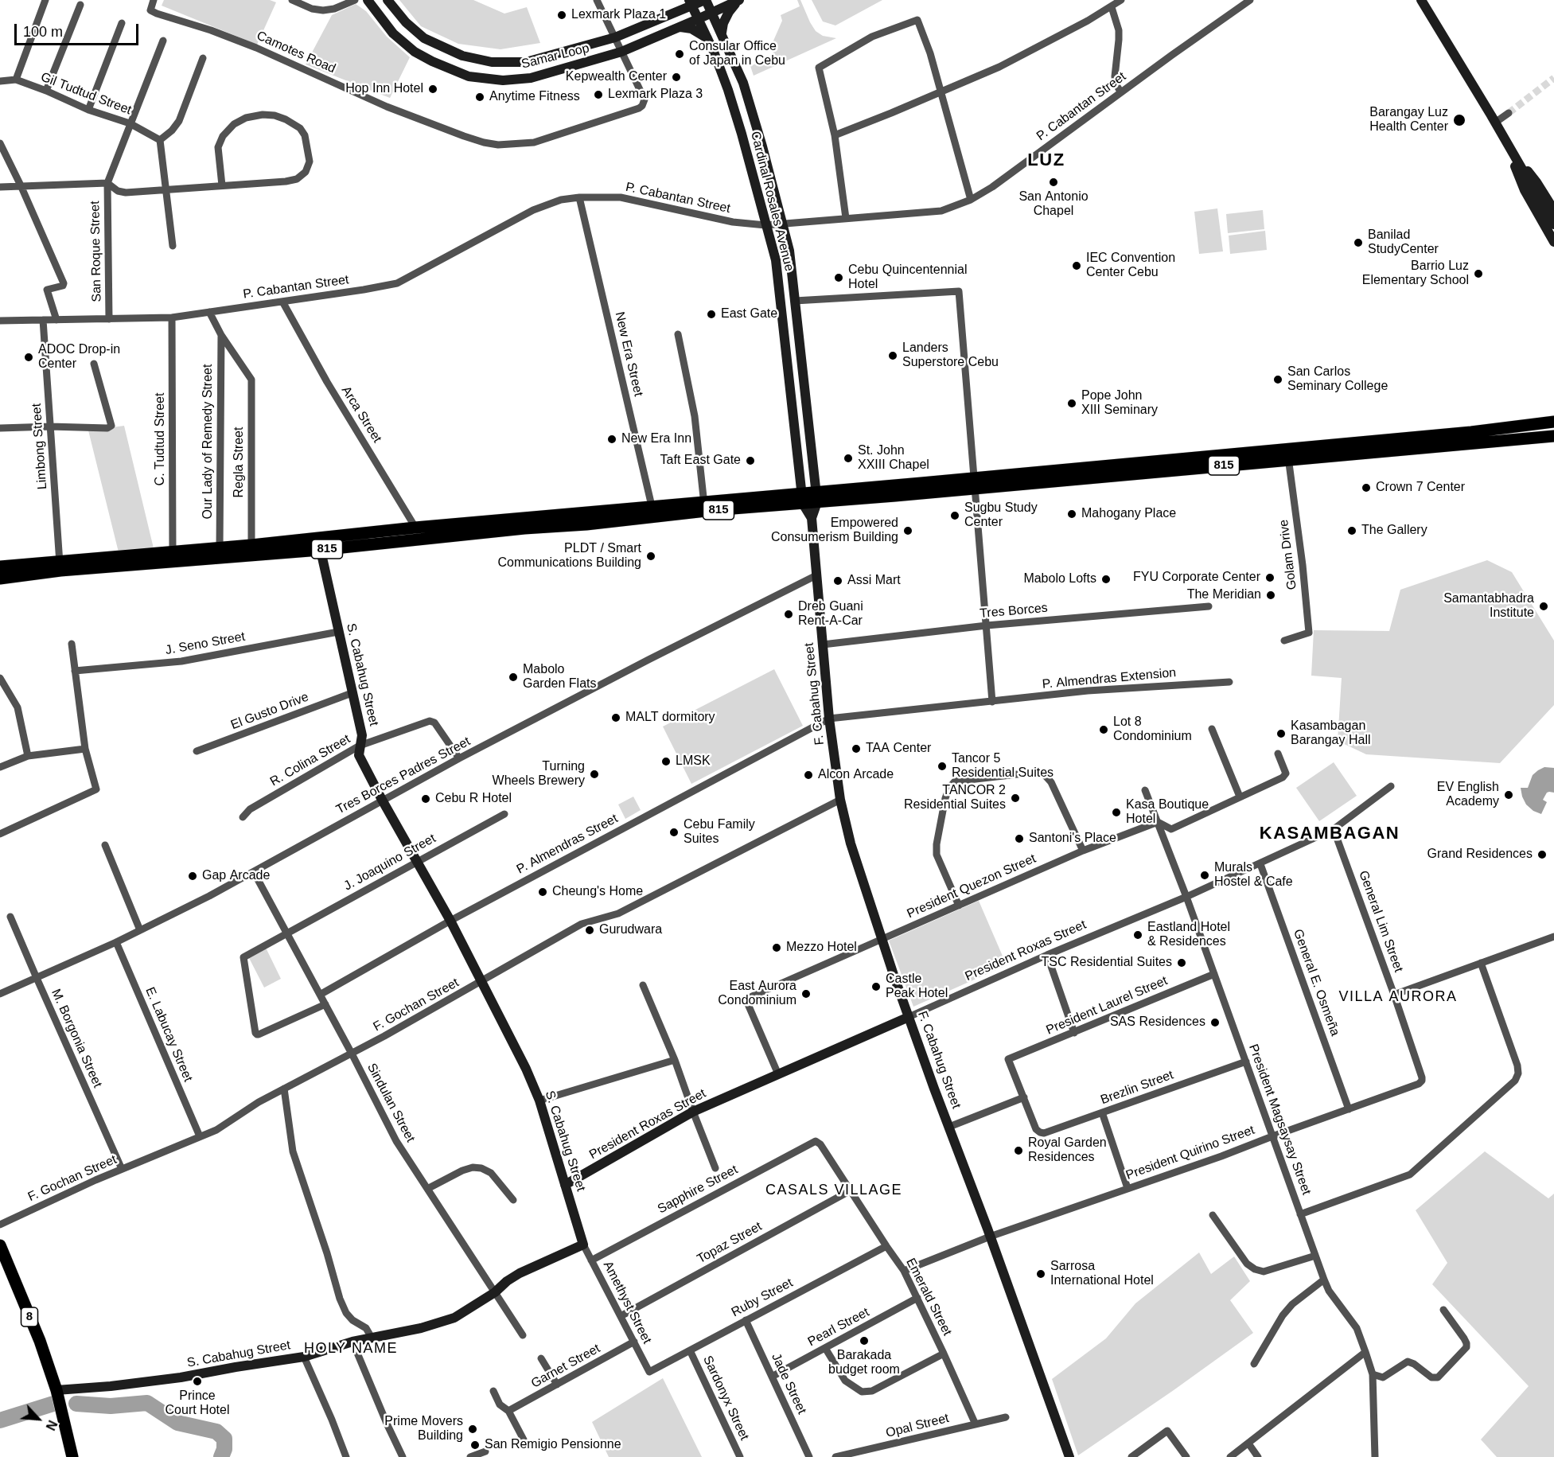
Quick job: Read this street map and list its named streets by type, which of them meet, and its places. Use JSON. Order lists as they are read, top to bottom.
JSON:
{
  "streets": {
    "main road": [
      "Samar Loop",
      "Cardinal Rosales Avenue",
      "815",
      "S. Cabahug Street",
      "F. Cabahug Street",
      "President Roxas Street",
      "8"
    ],
    "street": [
      "Camotes Road",
      "Gil Tudtud Street",
      "P. Cabantan Street",
      "San Roque Street",
      "New Era Street",
      "Arca Street",
      "C. Tudtud Street",
      "Our Lady of Remedy Street",
      "Limbong Street",
      "Regla Street",
      "Golam Drive",
      "Tres Borces",
      "J. Seno Street",
      "P. Almendras Extension",
      "El Gusto Drive",
      "R. Colina Street",
      "Tres Borces Padres Street",
      "P. Almendras Street",
      "J. Joaquino Street",
      "President Quezon Street",
      "General Lim Street",
      "General E. Osmeña",
      "F. Gochan Street",
      "President Laurel Street",
      "E. Labucay Street",
      "M. Borgonia Street",
      "Brezlin Street",
      "Sindulan Street",
      "President Magsaysay Street",
      "President Quirino Street",
      "Sapphire Street",
      "Topaz Street",
      "Emerald Street",
      "Ruby Street",
      "Amethyst Street",
      "Pearl Street",
      "Garnet Street",
      "Jade Street",
      "Sardonyx Street",
      "Opal Street"
    ]
  },
  "crossings": [
    ["Camotes Road", "Samar Loop"],
    ["Samar Loop", "Cardinal Rosales Avenue"],
    ["P. Cabantan Street", "Cardinal Rosales Avenue"],
    ["P. Cabantan Street", "San Roque Street"],
    ["P. Cabantan Street", "New Era Street"],
    ["P. Cabantan Street", "Arca Street"],
    ["P. Cabantan Street", "C. Tudtud Street"],
    ["P. Cabantan Street", "Limbong Street"],
    ["Cardinal Rosales Avenue", "815"],
    ["Cardinal Rosales Avenue", "F. Cabahug Street"],
    ["New Era Street", "815"],
    ["Arca Street", "815"],
    ["C. Tudtud Street", "815"],
    ["Our Lady of Remedy Street", "Regla Street"],
    ["Our Lady of Remedy Street", "815"],
    ["Limbong Street", "815"],
    ["Regla Street", "815"],
    ["815", "Golam Drive"],
    ["815", "S. Cabahug Street"],
    ["815", "F. Cabahug Street"],
    ["Tres Borces", "F. Cabahug Street"],
    ["J. Seno Street", "S. Cabahug Street"],
    ["S. Cabahug Street", "El Gusto Drive"],
    ["S. Cabahug Street", "R. Colina Street"],
    ["S. Cabahug Street", "Tres Borces Padres Street"],
    ["S. Cabahug Street", "P. Almendras Street"],
    ["S. Cabahug Street", "J. Joaquino Street"],
    ["S. Cabahug Street", "President Roxas Street"],
    ["S. Cabahug Street", "F. Gochan Street"],
    ["S. Cabahug Street", "Sindulan Street"],
    ["S. Cabahug Street", "Amethyst Street"],
    ["S. Cabahug Street", "8"],
    ["P. Almendras Extension", "F. Cabahug Street"],
    ["P. Almendras Extension", "P. Almendras Street"],
    ["F. Cabahug Street", "Tres Borces Padres Street"],
    ["F. Cabahug Street", "P. Almendras Street"],
    ["F. Cabahug Street", "President Quezon Street"],
    ["F. Cabahug Street", "President Roxas Street"],
    ["F. Cabahug Street", "F. Gochan Street"],
    ["F. Cabahug Street", "President Quirino Street"],
    ["R. Colina Street", "Tres Borces Padres Street"],
    ["Tres Borces Padres Street", "E. Labucay Street"],
    ["Tres Borces Padres Street", "M. Borgonia Street"],
    ["Tres Borces Padres Street", "Sindulan Street"],
    ["P. Almendras Street", "Sindulan Street"],
    ["J. Joaquino Street", "Sindulan Street"],
    ["President Quezon Street", "President Roxas Street"],
    ["President Quezon Street", "President Magsaysay Street"],
    ["General Lim Street", "President Roxas Street"],
    ["General Lim Street", "President Quirino Street"],
    ["President Roxas Street", "General E. Osmeña"],
    ["President Roxas Street", "President Magsaysay Street"],
    ["General E. Osmeña", "President Quirino Street"],
    ["F. Gochan Street", "E. Labucay Street"],
    ["F. Gochan Street", "M. Borgonia Street"],
    ["F. Gochan Street", "Sindulan Street"],
    ["President Laurel Street", "Brezlin Street"],
    ["President Laurel Street", "President Magsaysay Street"],
    ["Brezlin Street", "President Magsaysay Street"],
    ["President Magsaysay Street", "President Quirino Street"],
    ["President Quirino Street", "Emerald Street"],
    ["Sapphire Street", "Emerald Street"],
    ["Sapphire Street", "Amethyst Street"],
    ["Topaz Street", "Emerald Street"],
    ["Topaz Street", "Amethyst Street"],
    ["Emerald Street", "Ruby Street"],
    ["Emerald Street", "Pearl Street"],
    ["Emerald Street", "Opal Street"],
    ["Ruby Street", "Amethyst Street"],
    ["Ruby Street", "Jade Street"],
    ["Ruby Street", "Sardonyx Street"],
    ["Amethyst Street", "Garnet Street"],
    ["Pearl Street", "Jade Street"]
  ],
  "districts": [
    "LUZ",
    "KASAMBAGAN",
    "VILLA AURORA",
    "CASALS VILLAGE",
    "HOLY NAME"
  ],
  "places": [
    "Lexmark Plaza 1",
    "Consular Office of Japan in Cebu",
    "Kepwealth Center",
    "Hop Inn Hotel",
    "Lexmark Plaza 3",
    "Anytime Fitness",
    "Barangay Luz Health Center",
    "San Antonio Chapel",
    "Banilad StudyCenter",
    "IEC Convention Center Cebu",
    "Barrio Luz Elementary School",
    "Cebu Quincentennial Hotel",
    "East Gate",
    "Landers Superstore Cebu",
    "ADOC Drop-in Center",
    "San Carlos Seminary College",
    "Pope John XIII Seminary",
    "New Era Inn",
    "St. John XXIII Chapel",
    "Taft East Gate",
    "Crown 7 Center",
    "Mahogany Place",
    "Sugbu Study Center",
    "Empowered Consumerism Building",
    "The Gallery",
    "PLDT / Smart Communications Building",
    "FYU Corporate Center",
    "Mabolo Lofts",
    "Assi Mart",
    "The Meridian",
    "Samantabhadra Institute",
    "Dreb Guani Rent-A-Car",
    "Mabolo Garden Flats",
    "MALT dormitory",
    "Lot 8 Condominium",
    "Kasambagan Barangay Hall",
    "TAA Center",
    "LMSK",
    "Tancor 5 Residential Suites",
    "Turning Wheels Brewery",
    "Alcon Arcade",
    "EV English Academy",
    "TANCOR 2 Residential Suites",
    "Cebu R Hotel",
    "Kasa Boutique Hotel",
    "Cebu Family Suites",
    "Santoni's Place",
    "Grand Residences",
    "Murals Hostel & Cafe",
    "Gap Arcade",
    "Cheung's Home",
    "Gurudwara",
    "Eastland Hotel & Residences",
    "Mezzo Hotel",
    "TSC Residential Suites",
    "Castle Peak Hotel",
    "East Aurora Condominium",
    "SAS Residences",
    "Royal Garden Residences",
    "Sarrosa International Hotel",
    "Barakada budget room",
    "Prince Court Hotel",
    "Prime Movers Building",
    "San Remigio Pensionne"
  ],
  "scale_bar": "100 m",
  "north": "bottom right"
}
